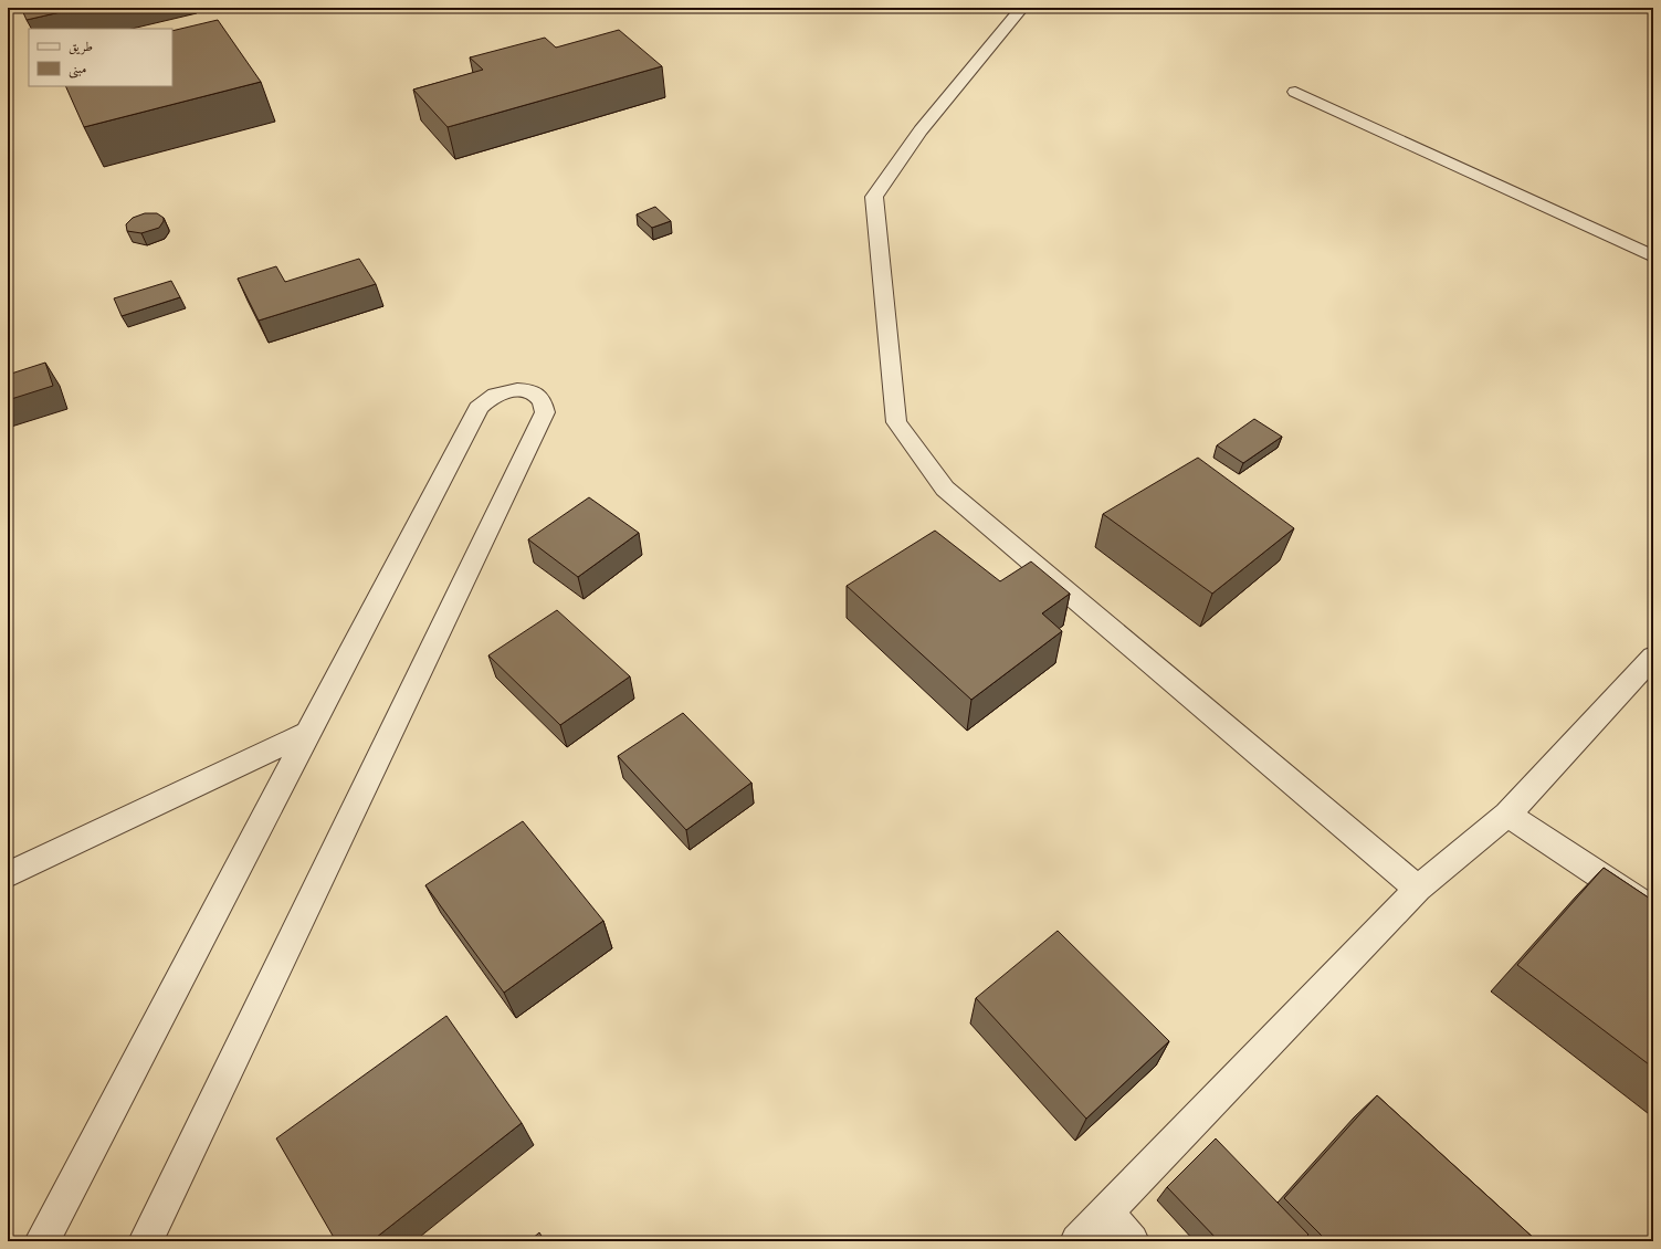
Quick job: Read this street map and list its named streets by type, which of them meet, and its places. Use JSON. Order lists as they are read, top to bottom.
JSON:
{
  "legend": ["طريق", "مبنى"]
}
